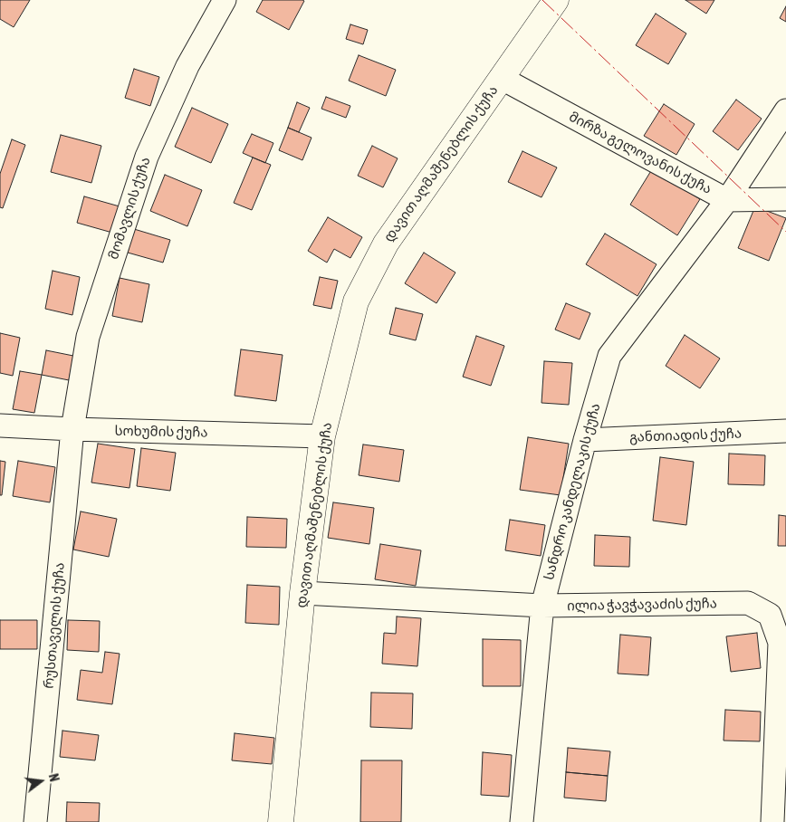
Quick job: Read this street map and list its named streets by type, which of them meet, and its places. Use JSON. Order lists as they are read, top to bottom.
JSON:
{
  "streets": {
    "street": [
      "მირზა გელოვანის ქუჩა",
      "დავით აღმაშენებლის ქუჩა",
      "მომავლის ქუჩა",
      "სოხუმის ქუჩა",
      "განთიადის ქუჩა",
      "სანდრო კანდელაკის ქუჩა",
      "ილია ჭავჭავაძის ქუჩა",
      "რუსთაველის ქუჩა"
    ]
  },
  "crossings": [
    ["მირზა გელოვანის ქუჩა", "დავით აღმაშენებლის ქუჩა"],
    ["მირზა გელოვანის ქუჩა", "სანდრო კანდელაკის ქუჩა"],
    ["დავით აღმაშენებლის ქუჩა", "სოხუმის ქუჩა"],
    ["დავით აღმაშენებლის ქუჩა", "ილია ჭავჭავაძის ქუჩა"],
    ["მომავლის ქუჩა", "სოხუმის ქუჩა"],
    ["მომავლის ქუჩა", "რუსთაველის ქუჩა"],
    ["სოხუმის ქუჩა", "რუსთაველის ქუჩა"],
    ["განთიადის ქუჩა", "სანდრო კანდელაკის ქუჩა"],
    ["სანდრო კანდელაკის ქუჩა", "ილია ჭავჭავაძის ქუჩა"]
  ],
  "north": "right"
}
